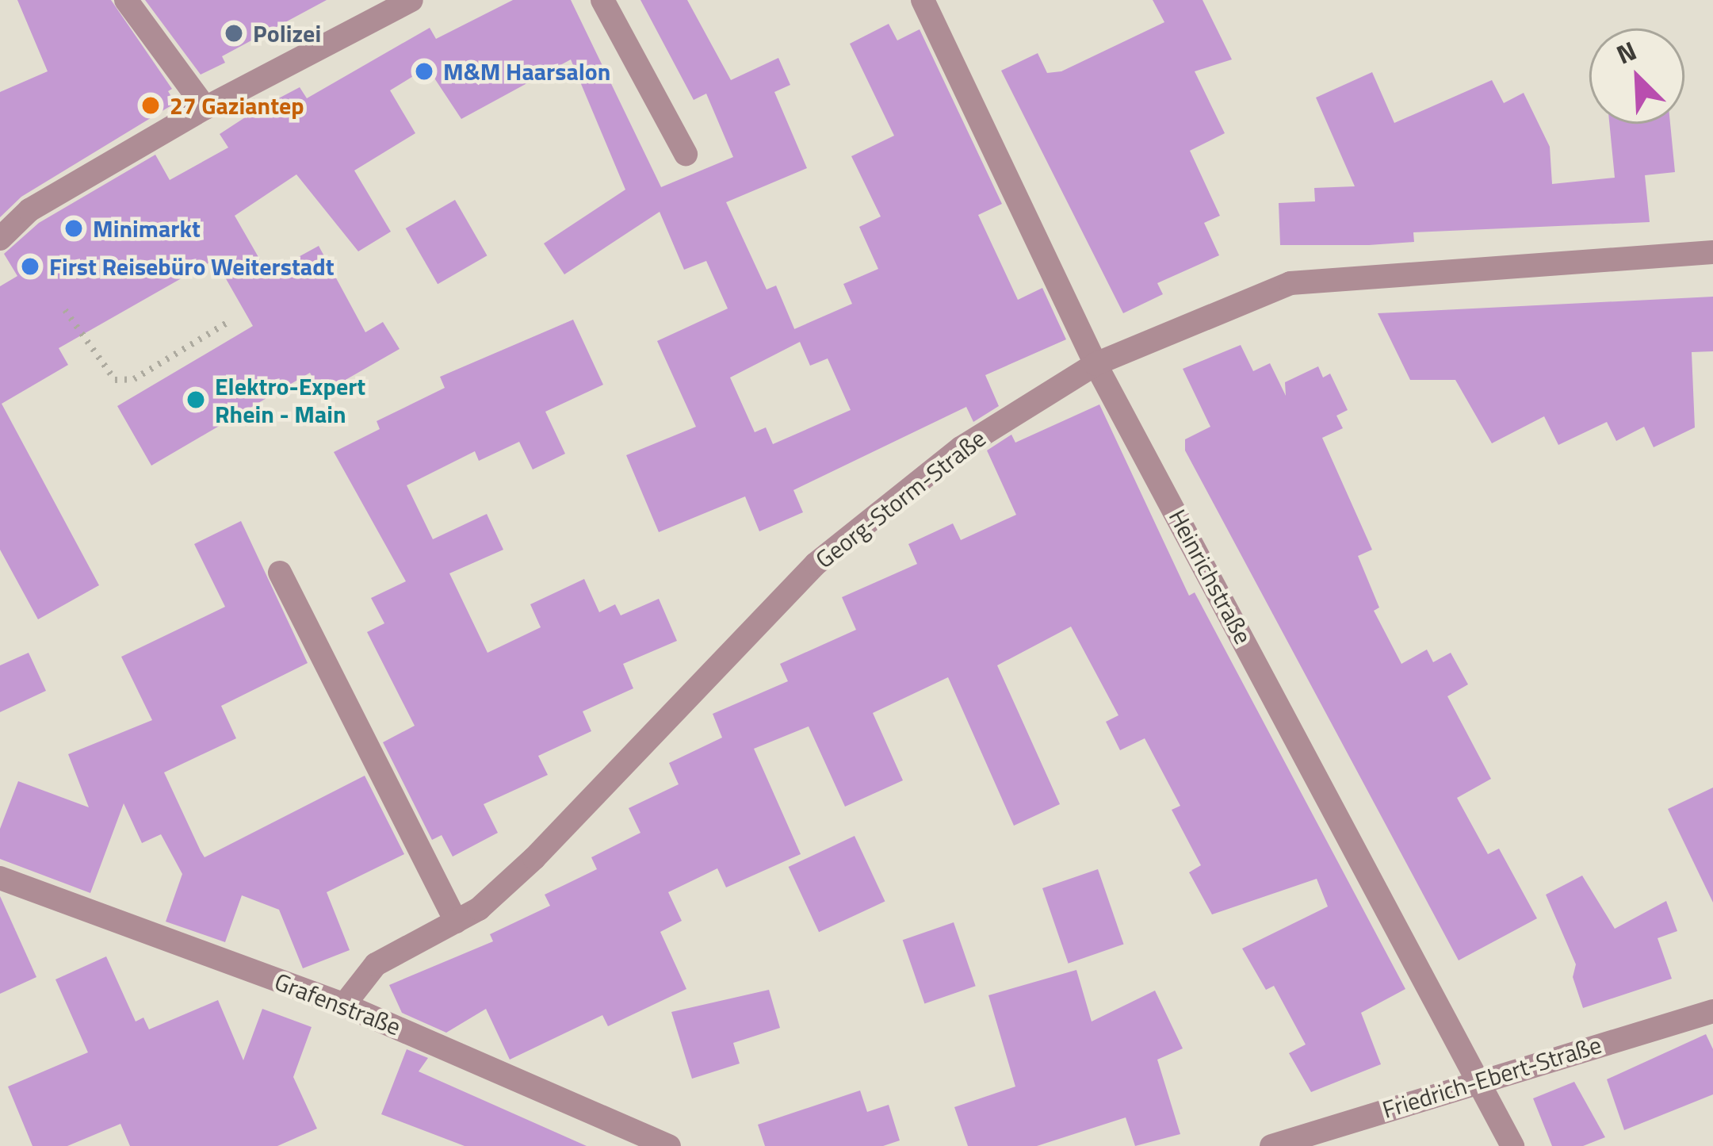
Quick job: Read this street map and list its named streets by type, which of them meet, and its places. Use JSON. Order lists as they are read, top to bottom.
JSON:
{
  "streets": {
    "street": [
      "Georg-Storm-Straße",
      "Heinrichstraße",
      "Grafenstraße",
      "Friedrich-Ebert-Straße"
    ]
  },
  "crossings": [
    ["Georg-Storm-Straße", "Heinrichstraße"],
    ["Georg-Storm-Straße", "Grafenstraße"],
    ["Heinrichstraße", "Friedrich-Ebert-Straße"]
  ],
  "places": [
    "Polizei",
    "M&M Haarsalon",
    "27 Gaziantep",
    "Minimarkt",
    "First Reisebüro Weiterstadt",
    "Elektro-Expert Rhein - Main"
  ],
  "north": "top left"
}
